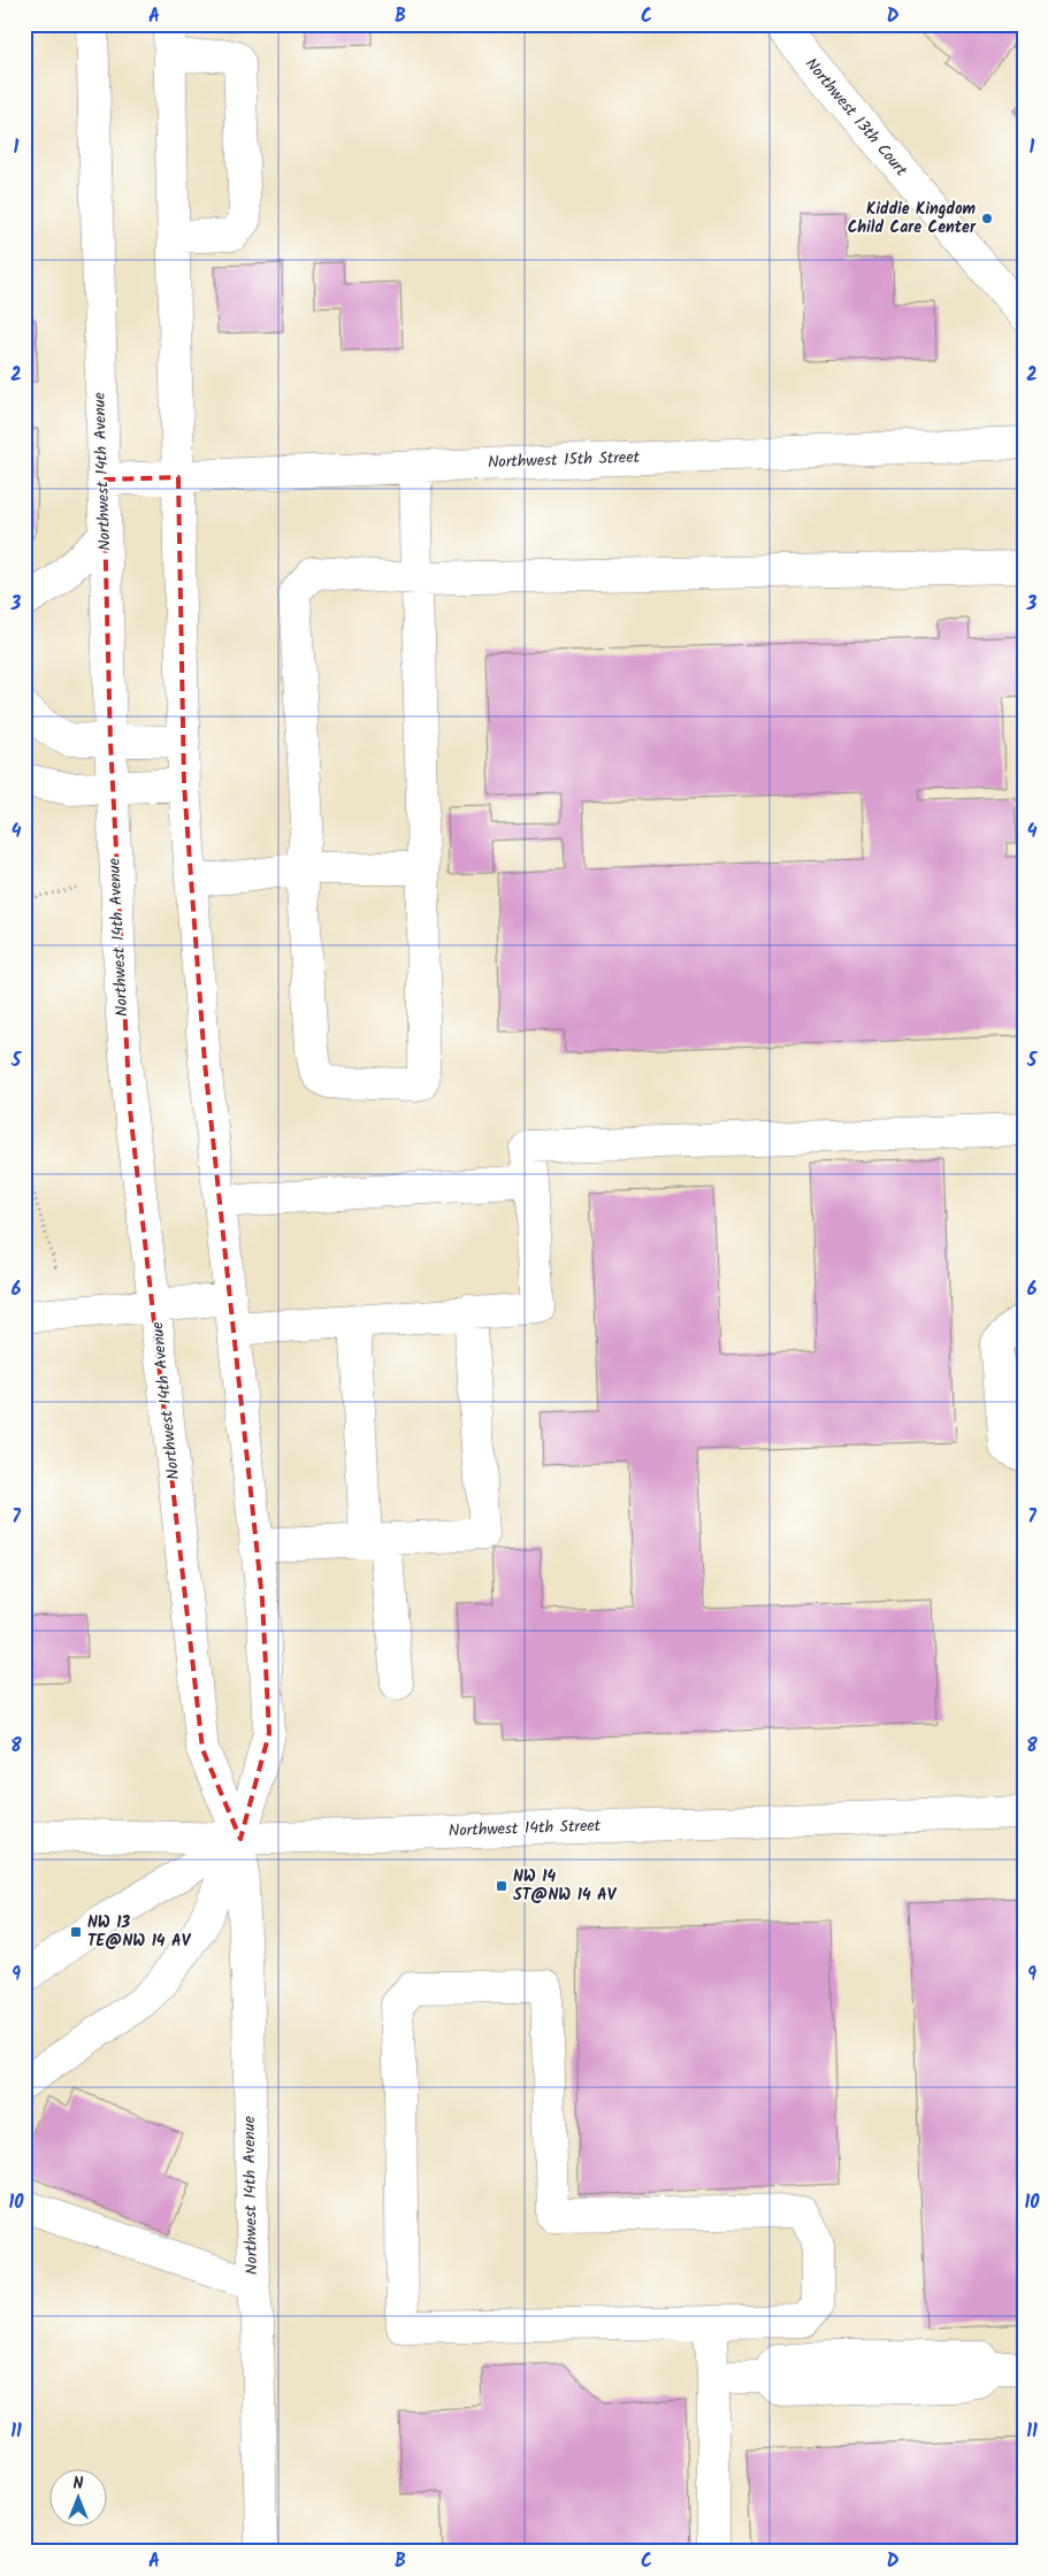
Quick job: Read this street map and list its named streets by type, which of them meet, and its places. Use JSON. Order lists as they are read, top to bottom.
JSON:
{
  "streets": {
    "street": [
      "Northwest 13th Court",
      "Northwest 15th Street",
      "Northwest 14th Avenue",
      "Northwest 14th Street"
    ]
  },
  "crossings": [
    ["Northwest 15th Street", "Northwest 14th Avenue"],
    ["Northwest 14th Avenue", "Northwest 14th Street"]
  ],
  "places": {
    "other": ["Kiddie Kingdom Child Care Center"],
    "transit": ["NW 14 ST@NW 14 AV", "NW 13 TE@NW 14 AV"]
  },
  "north": "top",
  "grid": {
    "columns": [
      "A",
      "B",
      "C",
      "D"
    ],
    "rows": [
      "1",
      "2",
      "3",
      "4",
      "5",
      "6",
      "7",
      "8",
      "9",
      "10",
      "11"
    ]
  }
}
